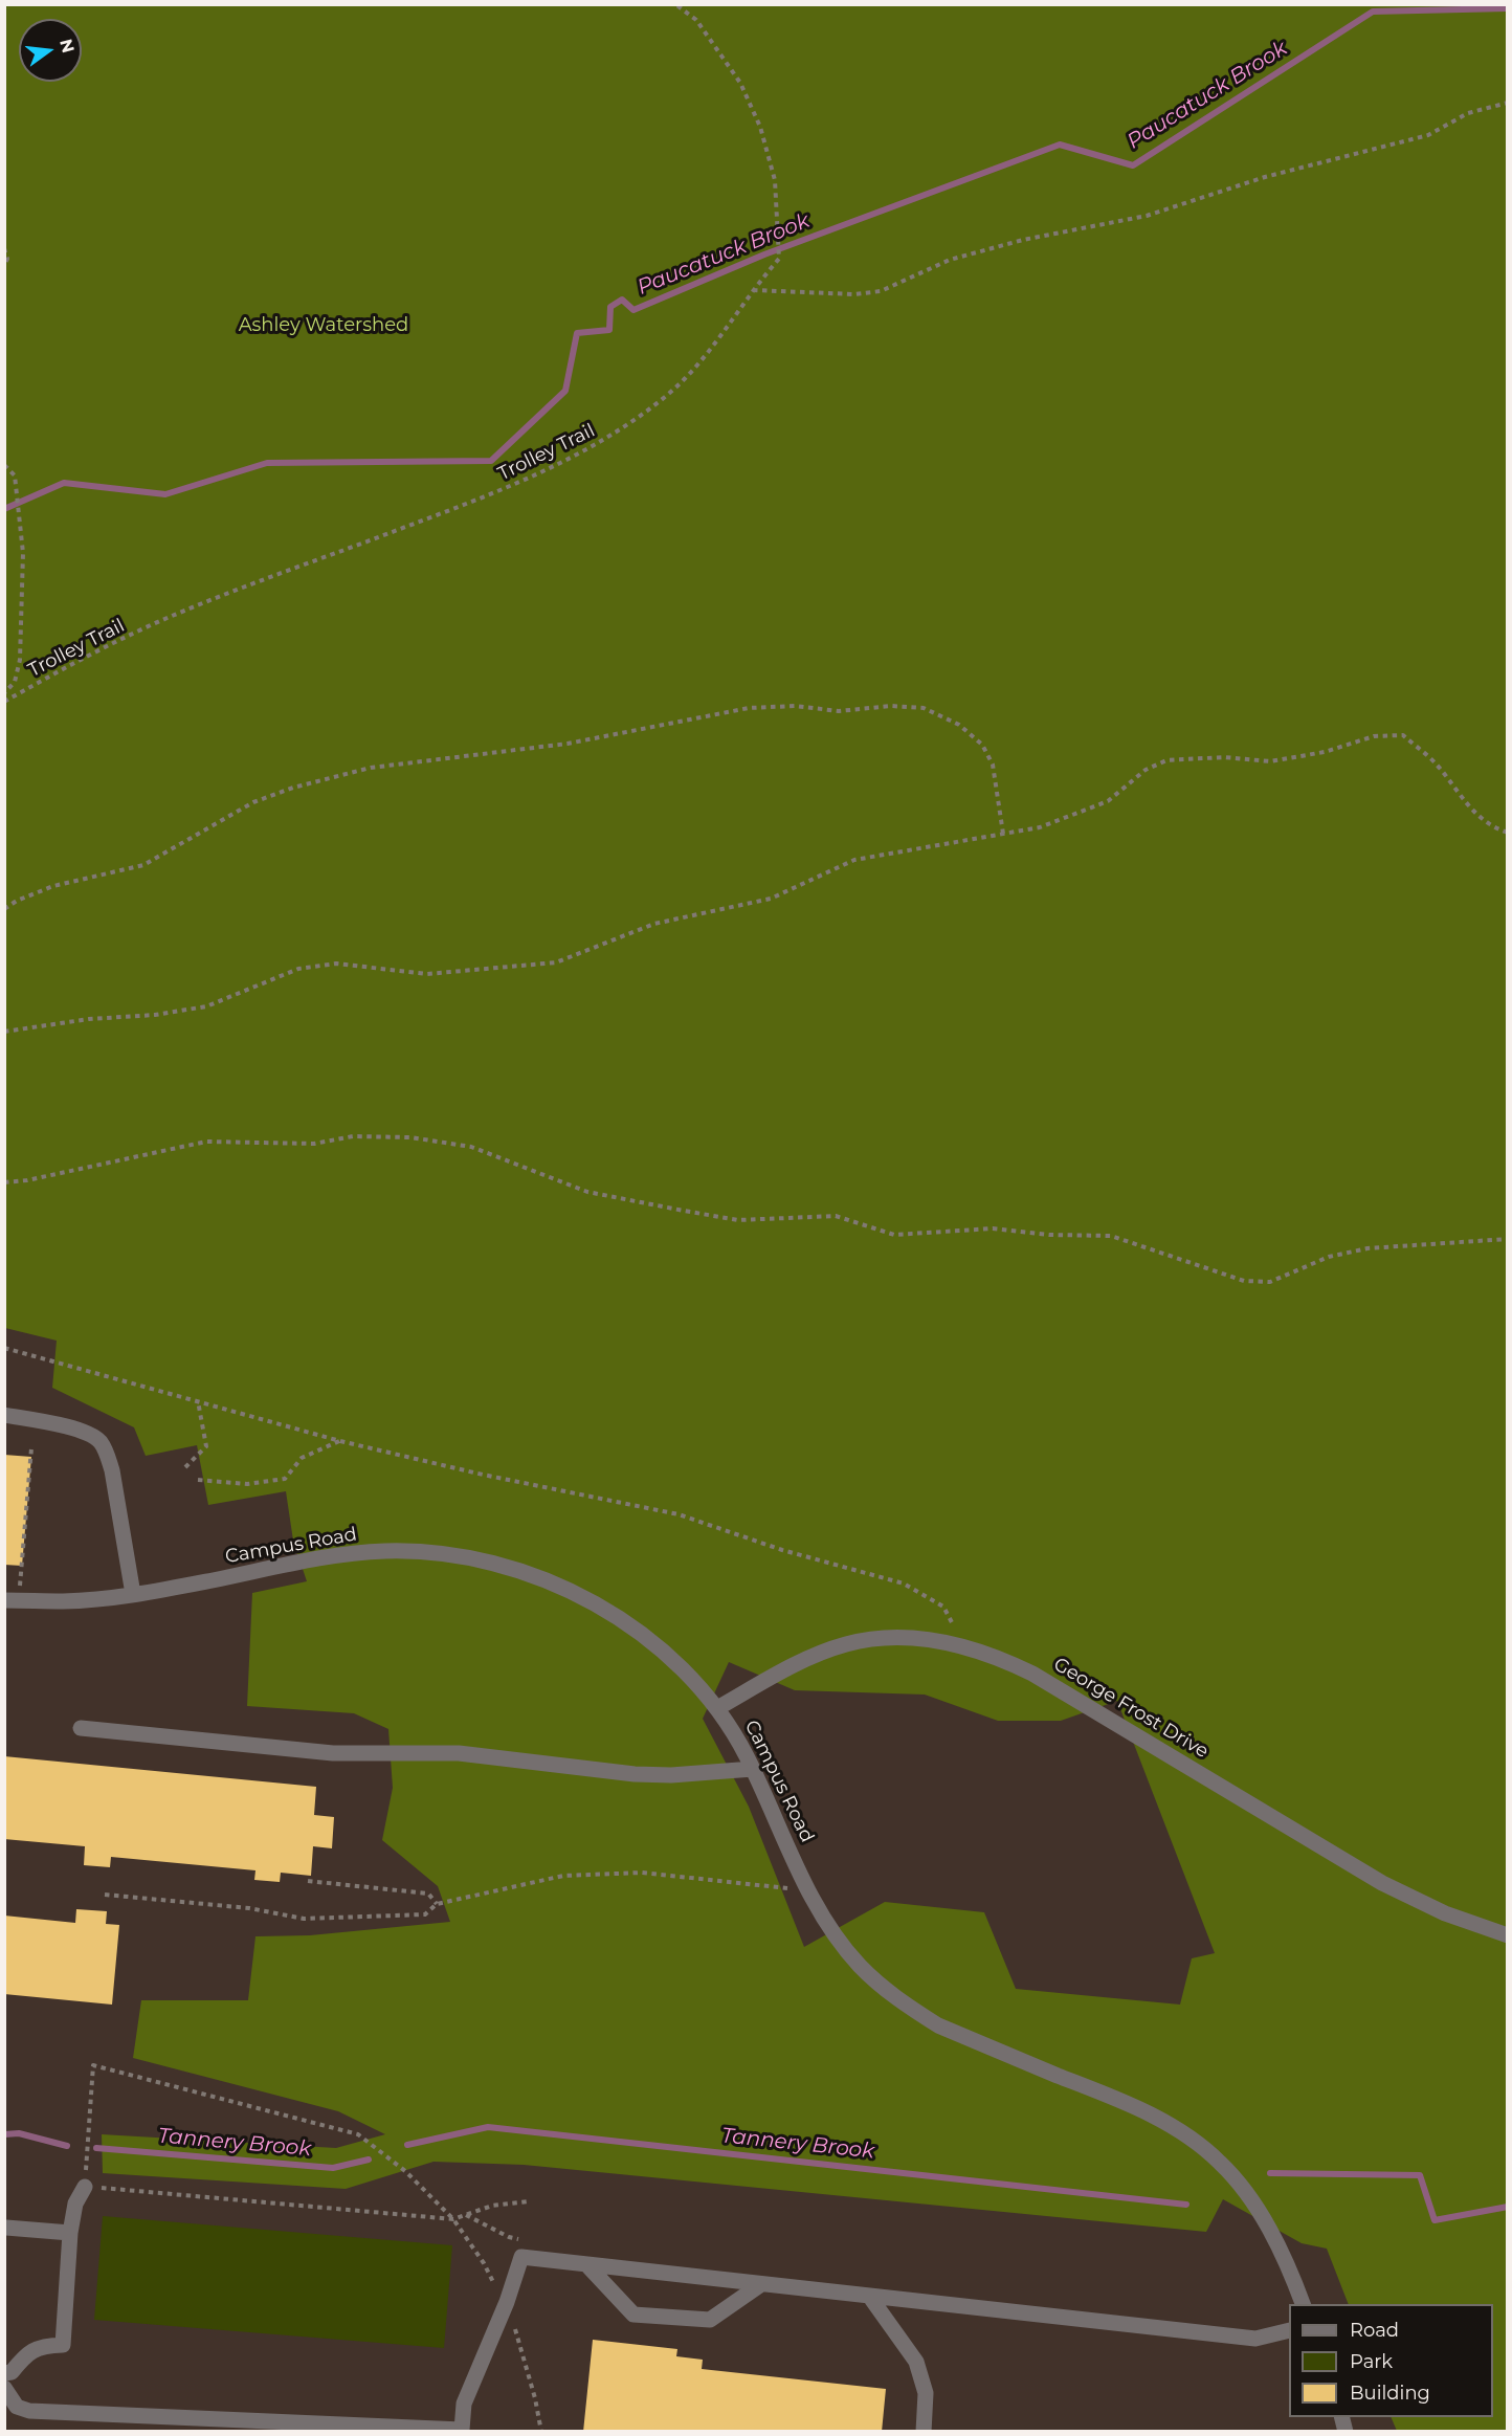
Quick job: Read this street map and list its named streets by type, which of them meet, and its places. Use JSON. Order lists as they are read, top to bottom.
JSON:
{
  "streets": {
    "street": ["Campus Road", "George Frost Drive"],
    "path": ["Trolley Trail"]
  },
  "crossings": [
    ["Campus Road", "George Frost Drive"]
  ],
  "water": ["Paucatuck Brook", "Tannery Brook"],
  "parks": ["Ashley Watershed"],
  "legend": ["Road", "Park", "Building"],
  "north": "right"
}
